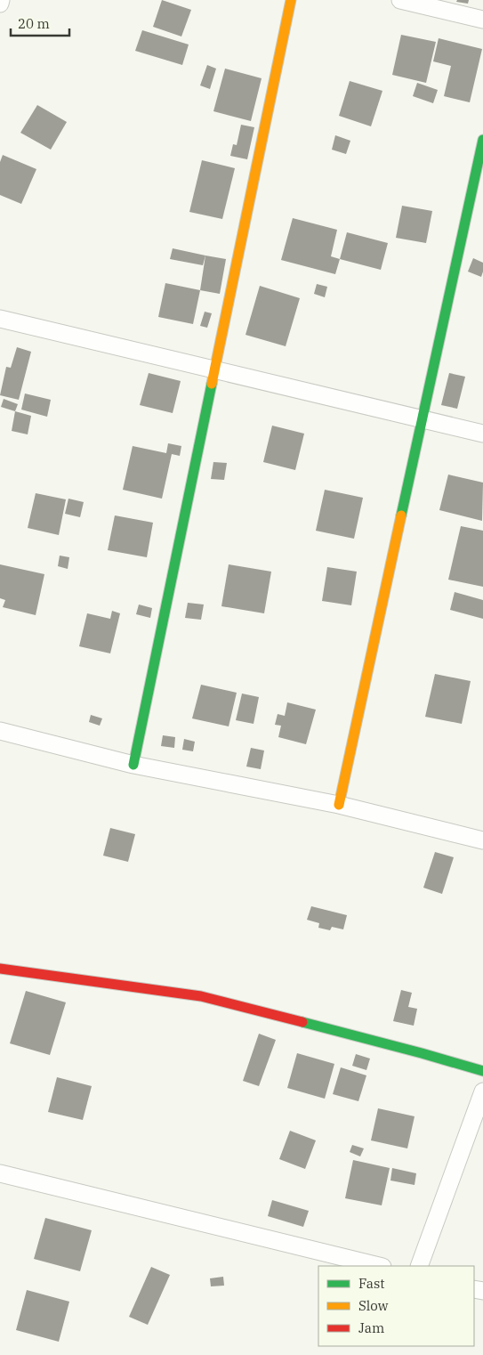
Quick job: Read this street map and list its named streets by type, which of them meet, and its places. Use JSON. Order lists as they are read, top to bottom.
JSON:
{
  "legend": ["Fast", "Slow", "Jam"],
  "scale_bar": "20 m"
}
